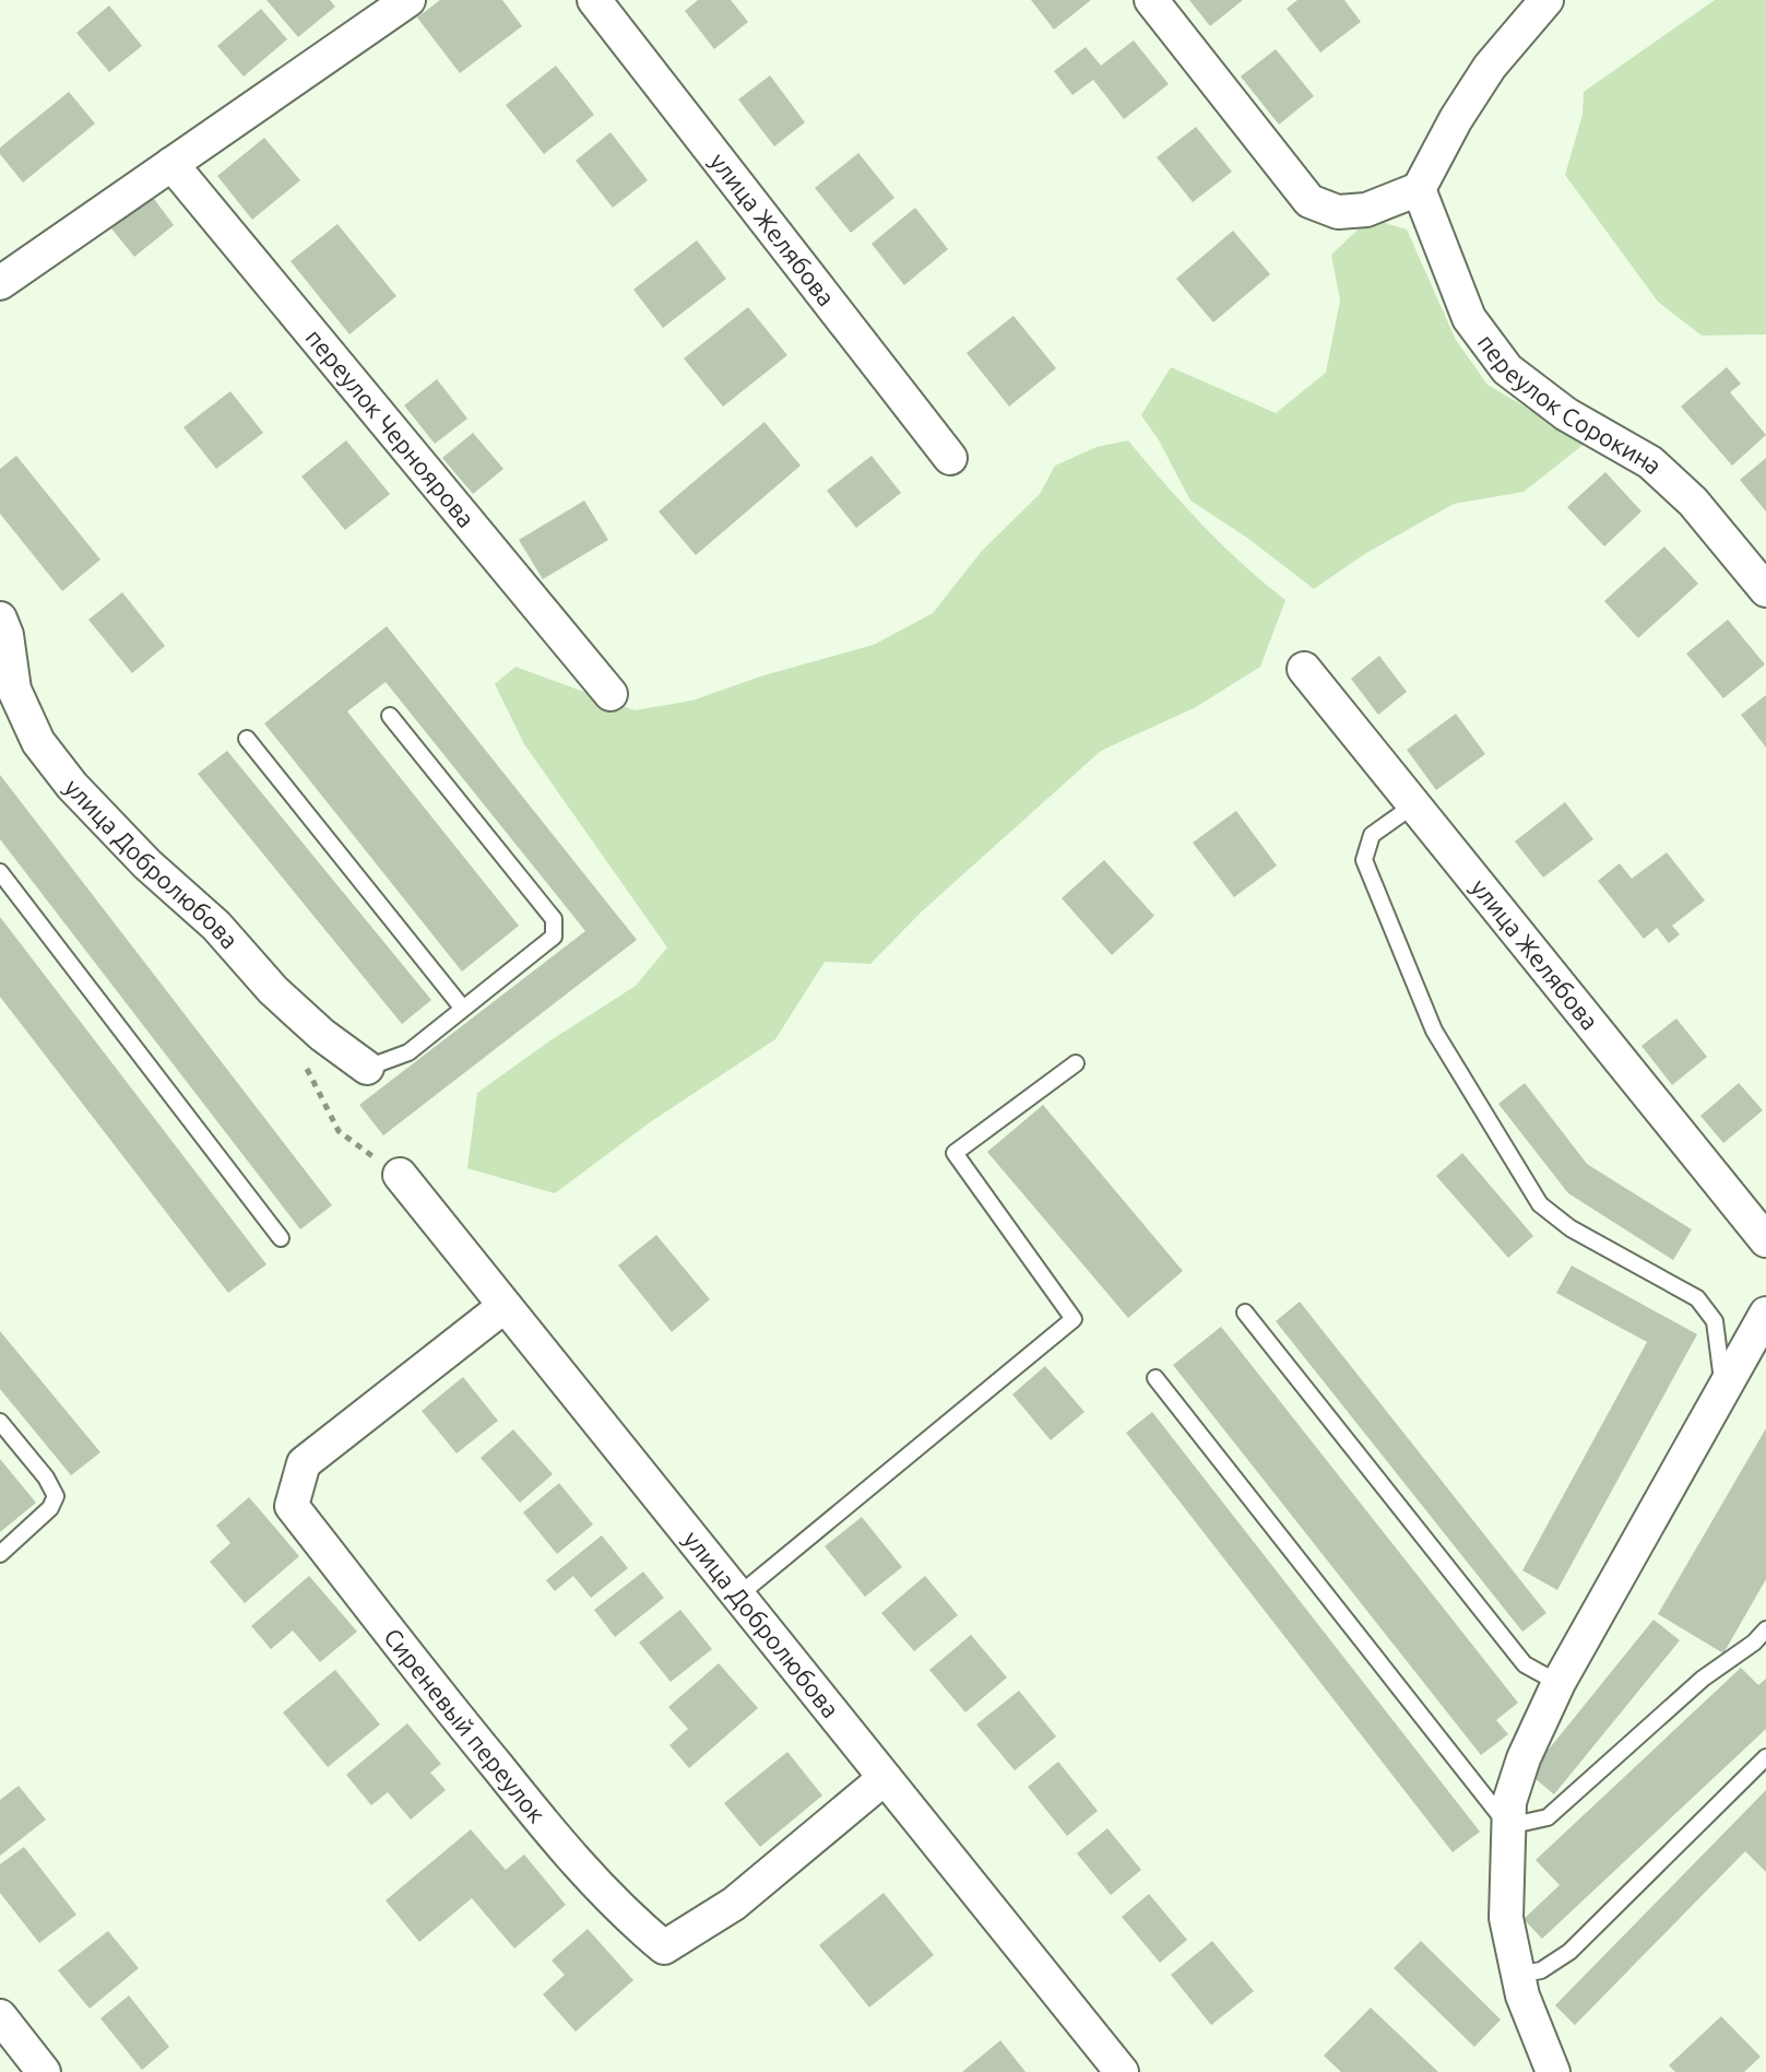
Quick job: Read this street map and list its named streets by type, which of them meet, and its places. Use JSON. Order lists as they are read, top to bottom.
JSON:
{
  "streets": {
    "street": [
      "улица Желябова",
      "переулок Сорокина",
      "переулок Черноярова",
      "улица Добролюбова",
      "Сиреневый переулок"
    ]
  },
  "crossings": [
    ["улица Добролюбова", "Сиреневый переулок"]
  ]
}
